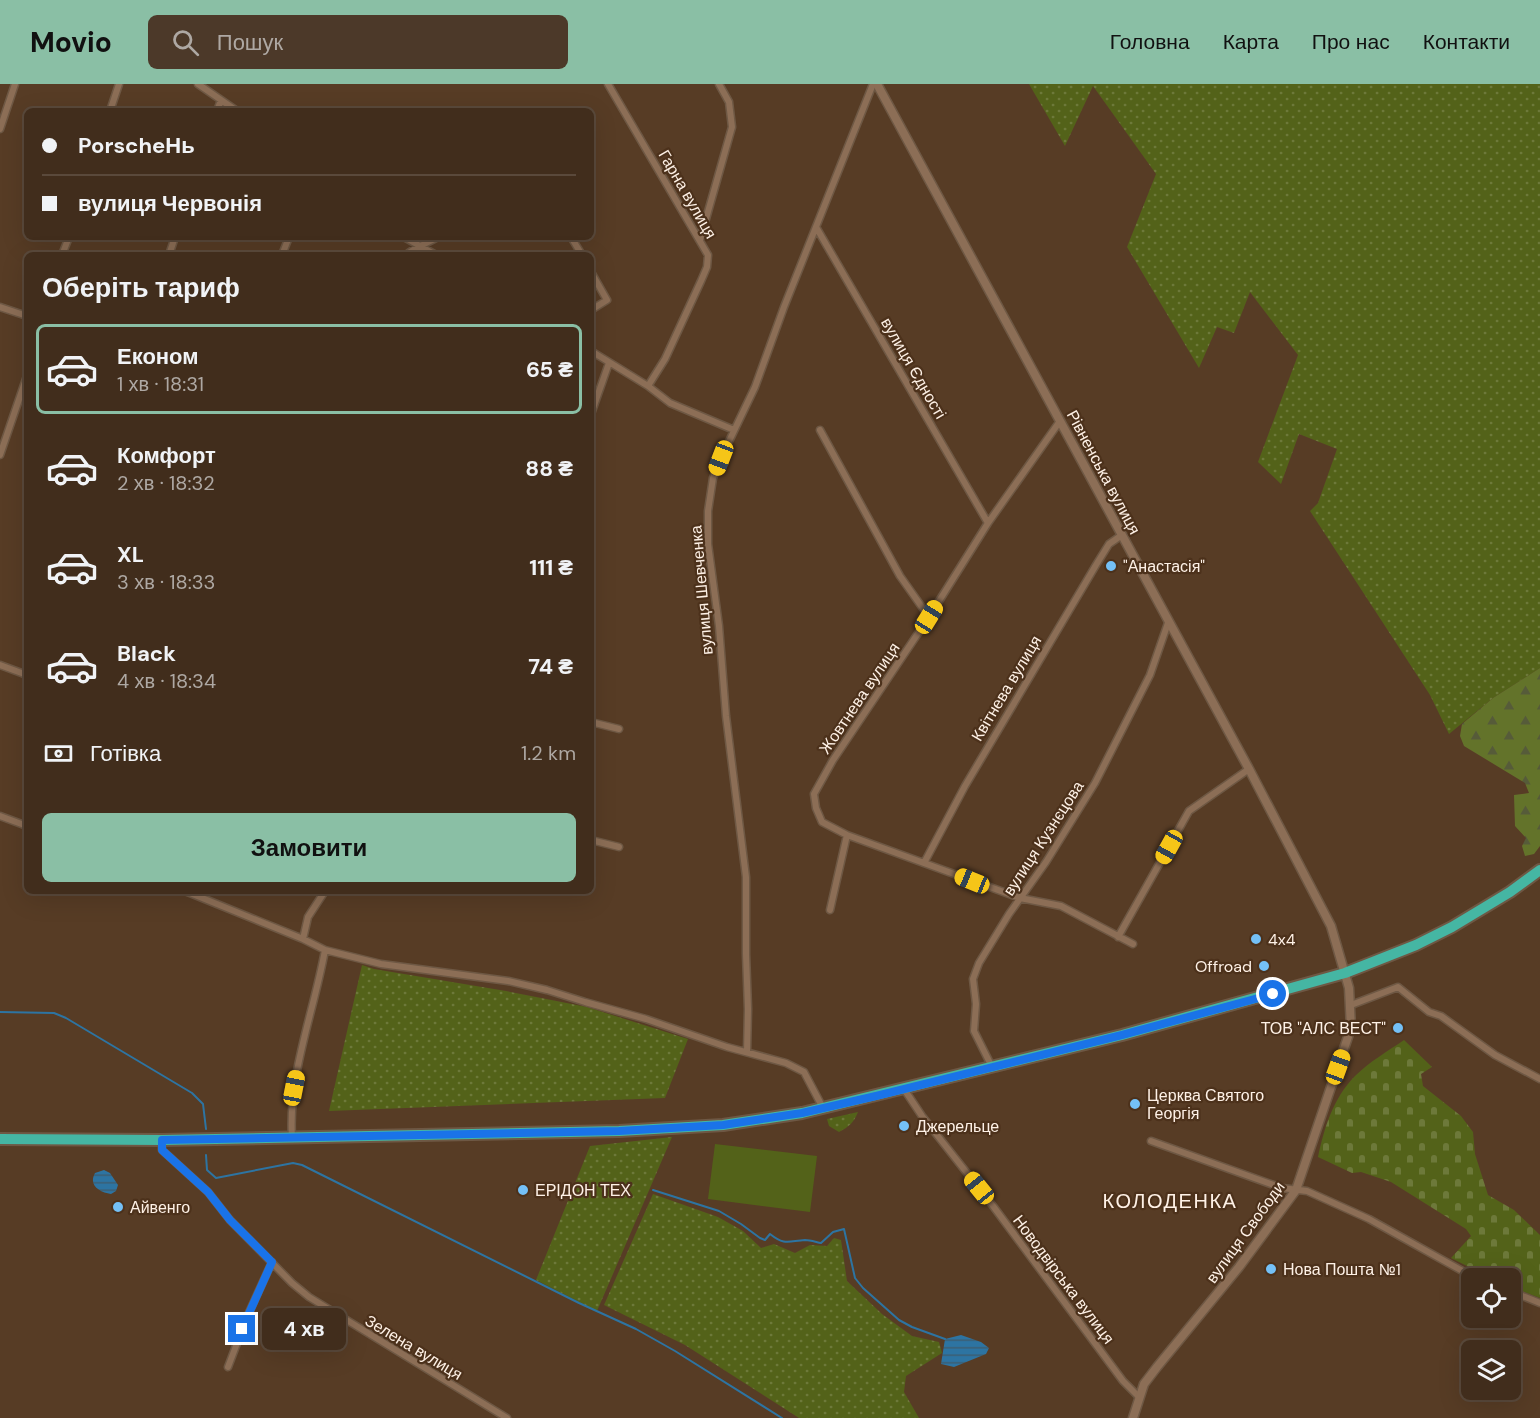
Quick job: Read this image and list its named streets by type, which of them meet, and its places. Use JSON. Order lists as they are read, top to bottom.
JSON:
{
  "streets": {
    "main road": ["Рівненська вулиця", "вулиця Свободи"],
    "street": [
      "Гарна вулиця",
      "вулиця Єдності",
      "вулиця Шевченка",
      "Квітнева вулиця",
      "Жовтнева вулиця",
      "вулиця Кузнєцова",
      "Новодвірська вулиця",
      "Зелена вулиця"
    ]
  },
  "crossings": [
    ["вулиця Єдності", "вулиця Шевченка"],
    ["вулиця Єдності", "Жовтнева вулиця"],
    ["Рівненська вулиця", "вулиця Шевченка"],
    ["Рівненська вулиця", "Квітнева вулиця"],
    ["Рівненська вулиця", "Жовтнева вулиця"],
    ["Рівненська вулиця", "вулиця Кузнєцова"],
    ["Рівненська вулиця", "вулиця Свободи"],
    ["Квітнева вулиця", "Жовтнева вулиця"],
    ["Жовтнева вулиця", "вулиця Кузнєцова"],
    ["вулиця Свободи", "Новодвірська вулиця"]
  ],
  "districts": ["КОЛОДЕНКА"],
  "places": [
    "\"Анастасія\"",
    "4x4",
    "Offroad",
    "ТОВ \"АЛС ВЕСТ\"",
    "Церква Святого Георгія",
    "Джерельце",
    "ЕРІДОН ТЕХ",
    "Айвенго",
    "Нова Пошта №1"
  ],
  "page": {
    "header": "Movio",
    "search": "Пошук",
    "nav": [
      "Головна",
      "Карта",
      "Про нас",
      "Контакти"
    ],
    "banner": ["PorscheНь", "вулиця Червонія"],
    "heading": "Оберіть тариф",
    "list": [
      {
        "name": "Економ",
        "note": "1 хв · 18:31",
        "value": "65 ₴"
      },
      {
        "name": "Комфорт",
        "note": "2 хв · 18:32",
        "value": "88 ₴"
      },
      {
        "name": "XL",
        "note": "3 хв · 18:33",
        "value": "111 ₴"
      },
      {
        "name": "Black",
        "note": "4 хв · 18:34",
        "value": "74 ₴"
      }
    ],
    "pay": ["Готівка", "1.2 km"],
    "buttons": "Замовити",
    "bubble": "4 хв"
  }
}
